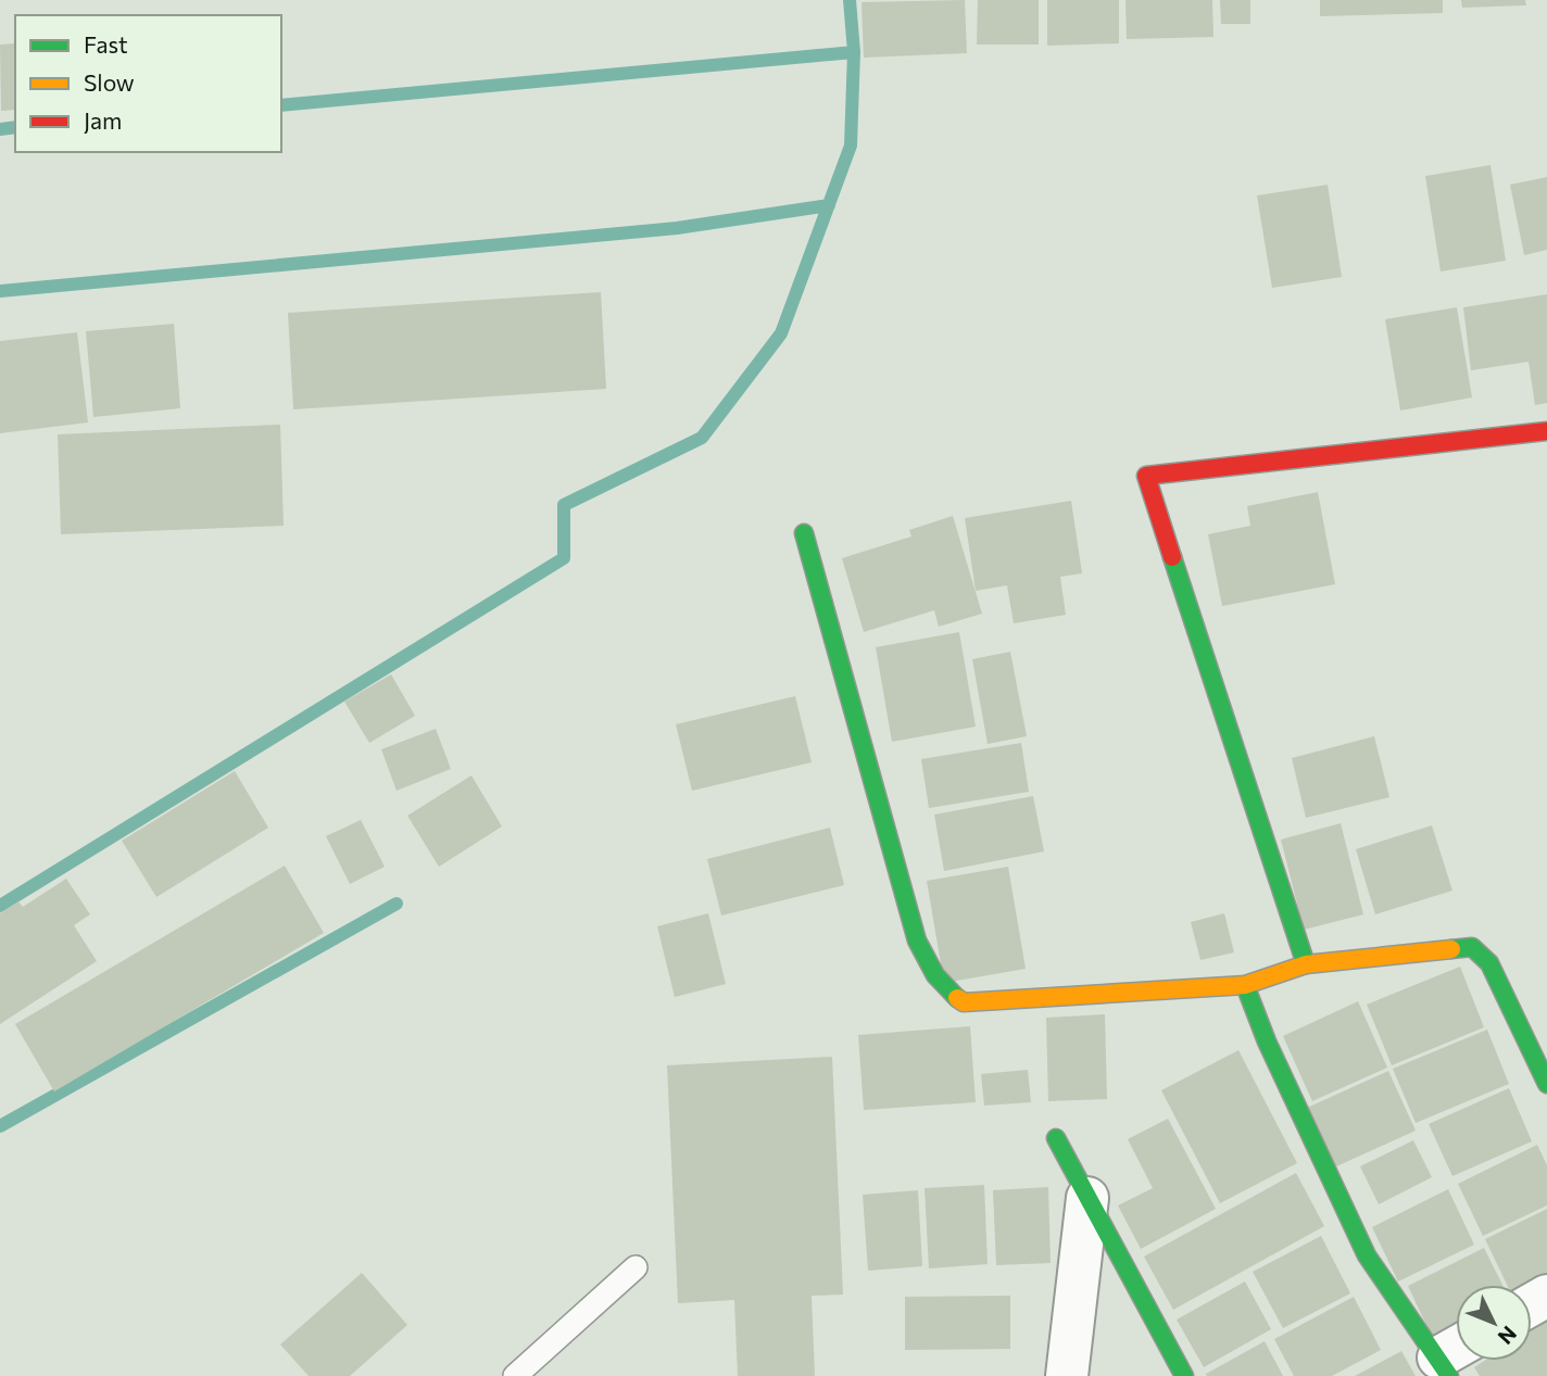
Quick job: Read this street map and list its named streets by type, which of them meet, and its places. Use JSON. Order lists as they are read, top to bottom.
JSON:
{
  "legend": ["Fast", "Slow", "Jam"],
  "north": "bottom right"
}
